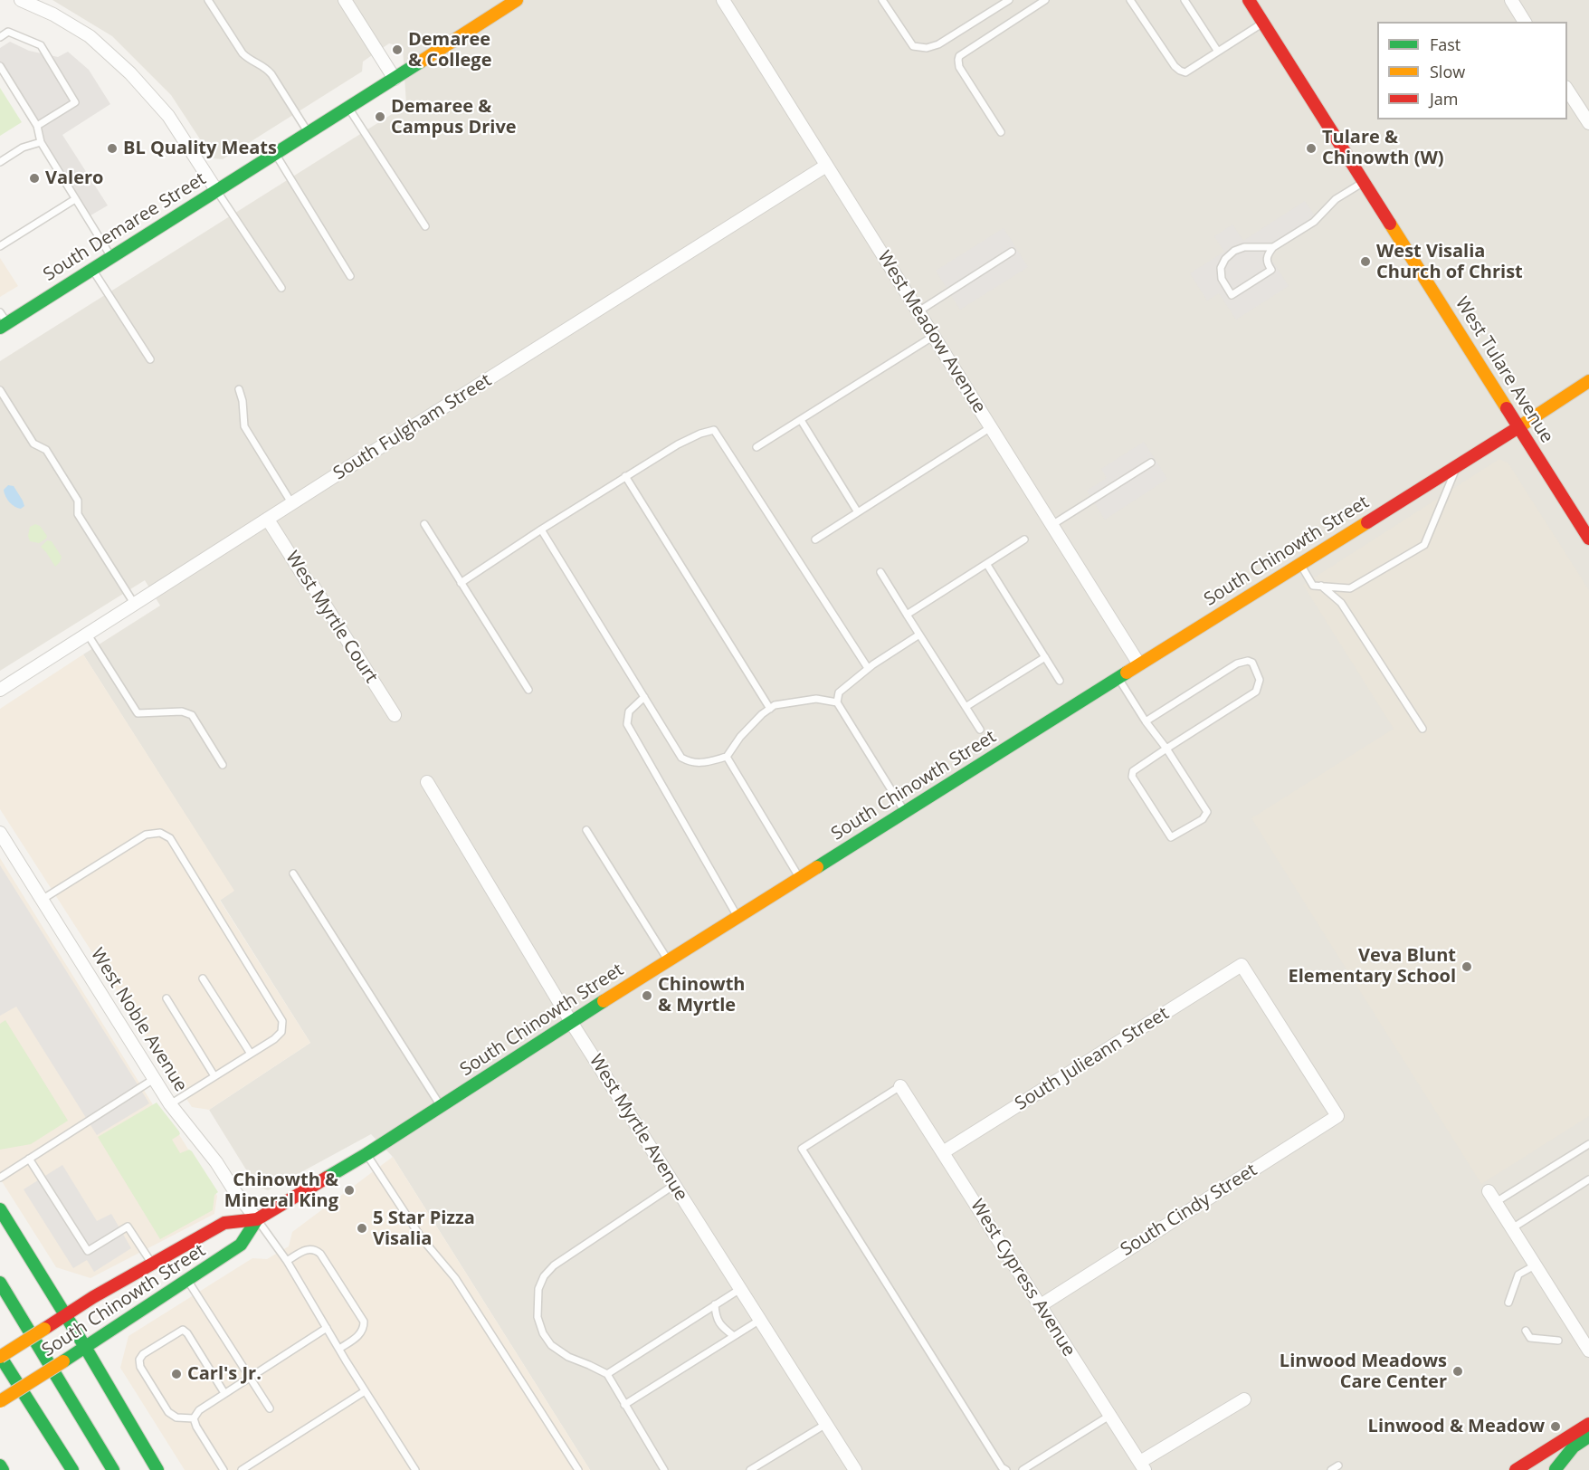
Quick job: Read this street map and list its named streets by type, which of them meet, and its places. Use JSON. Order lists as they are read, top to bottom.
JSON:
{
  "streets": {
    "main road": ["South Demaree Street", "West Tulare Avenue", "South Chinowth Street"],
    "street": [
      "West Meadow Avenue",
      "South Fulgham Street",
      "West Myrtle Court",
      "West Noble Avenue",
      "South Julieann Street",
      "West Myrtle Avenue",
      "South Cindy Street",
      "West Cypress Avenue"
    ]
  },
  "crossings": [
    ["West Meadow Avenue", "South Fulgham Street"],
    ["West Meadow Avenue", "South Chinowth Street"],
    ["West Tulare Avenue", "South Chinowth Street"],
    ["South Fulgham Street", "West Myrtle Court"],
    ["South Chinowth Street", "West Noble Avenue"],
    ["South Chinowth Street", "West Myrtle Avenue"],
    ["South Julieann Street", "South Cindy Street"],
    ["South Julieann Street", "West Cypress Avenue"],
    ["South Cindy Street", "West Cypress Avenue"]
  ],
  "places": [
    "Demaree & College",
    "Demaree & Campus Drive",
    "BL Quality Meats",
    "Tulare & Chinowth (W)",
    "Valero",
    "West Visalia Church of Christ",
    "Veva Blunt Elementary School",
    "Chinowth & Myrtle",
    "Chinowth & Mineral King",
    "5 Star Pizza Visalia",
    "Linwood Meadows Care Center",
    "Carl's Jr.",
    "Linwood & Meadow"
  ],
  "legend": ["Fast", "Slow", "Jam"]
}
